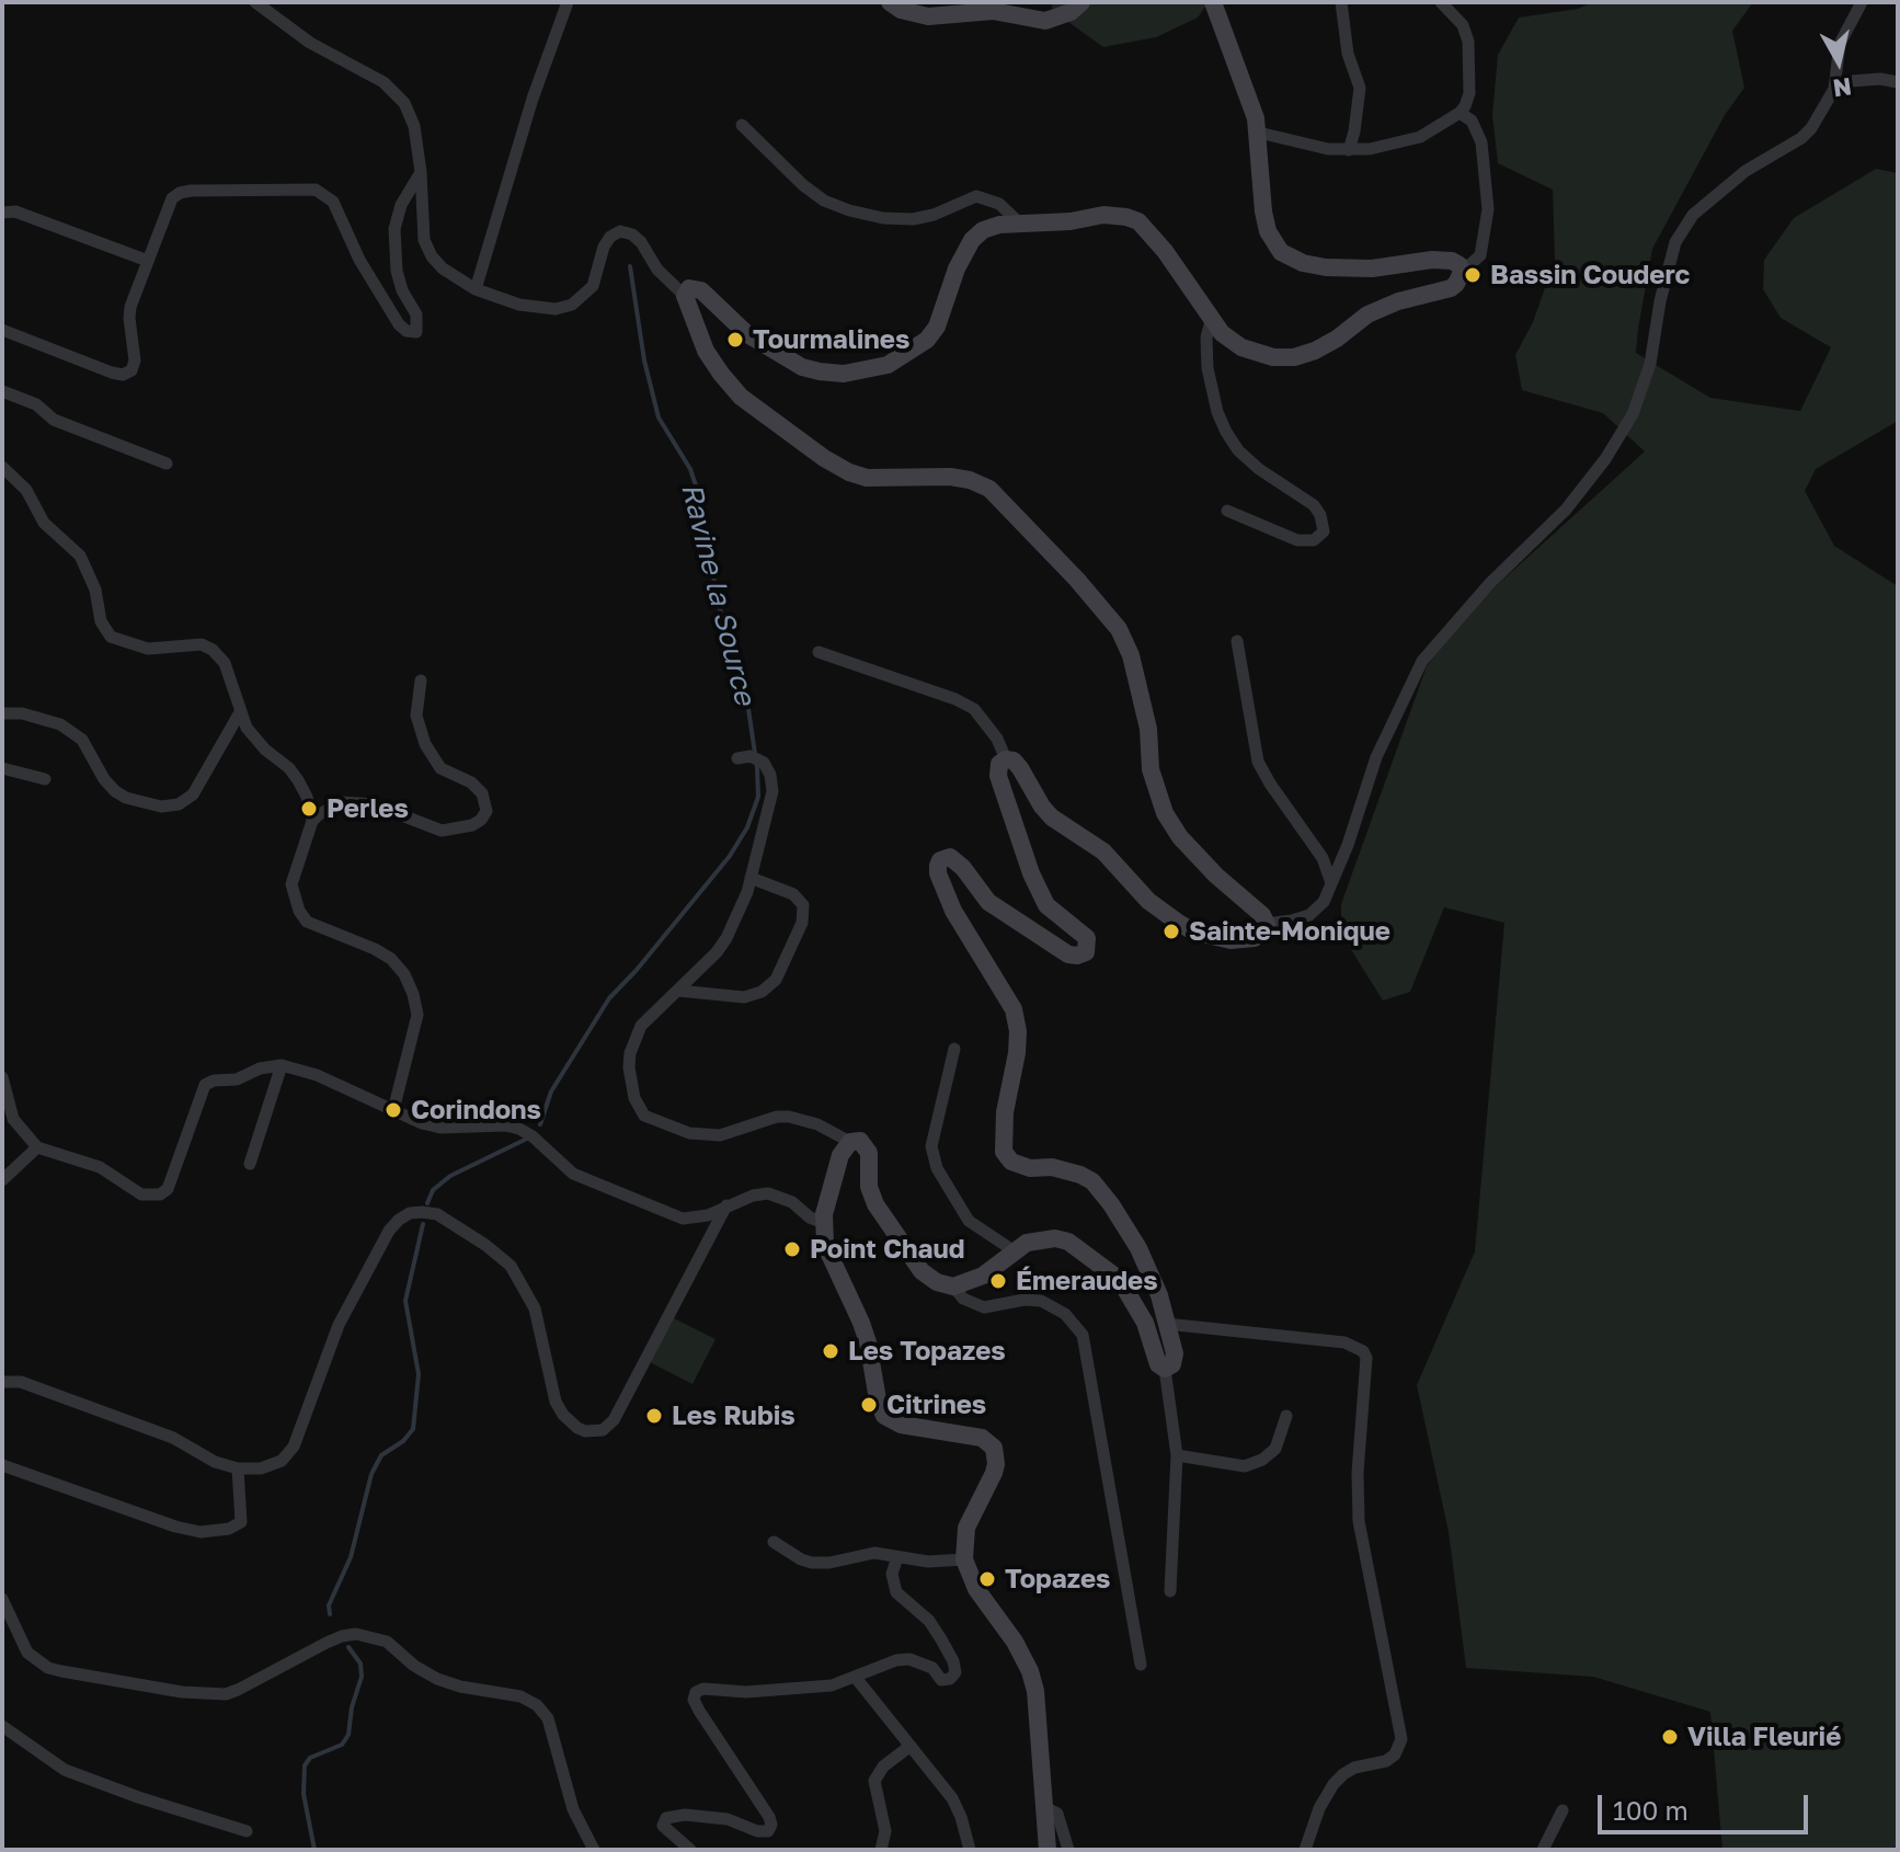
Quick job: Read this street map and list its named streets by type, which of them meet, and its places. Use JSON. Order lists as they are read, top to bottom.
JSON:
{
  "water": ["Ravine la Source"],
  "places": [
    "Bassin Couderc",
    "Tourmalines",
    "Perles",
    "Sainte-Monique",
    "Corindons",
    "Point Chaud",
    "Émeraudes",
    "Les Topazes",
    "Citrines",
    "Les Rubis",
    "Topazes",
    "Villa Fleurié"
  ],
  "scale_bar": "100 m",
  "north": "bottom"
}
